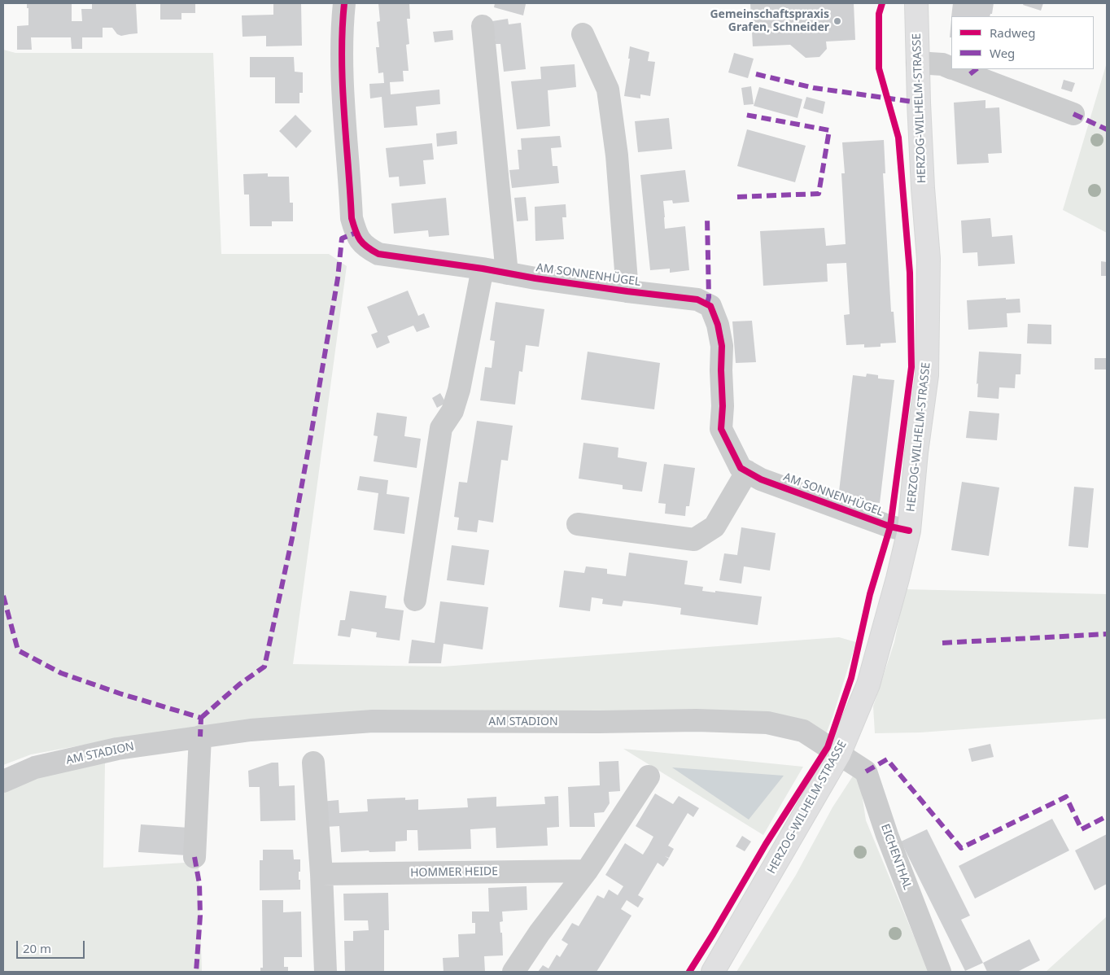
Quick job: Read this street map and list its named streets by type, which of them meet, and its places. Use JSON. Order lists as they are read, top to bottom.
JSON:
{
  "streets": {
    "main road": ["HERZOG-WILHELM-STRASSE"],
    "street": [
      "AM SONNENHÜGEL",
      "AM STADION",
      "EICHENTHAL",
      "HOMMER HEIDE"
    ]
  },
  "crossings": [
    ["HERZOG-WILHELM-STRASSE", "AM SONNENHÜGEL"],
    ["HERZOG-WILHELM-STRASSE", "AM STADION"],
    ["HERZOG-WILHELM-STRASSE", "EICHENTHAL"],
    ["AM STADION", "EICHENTHAL"]
  ],
  "places": ["Gemeinschaftspraxis Grafen, Schneider"],
  "legend": ["Radweg", "Weg"],
  "scale_bar": "20 m"
}
